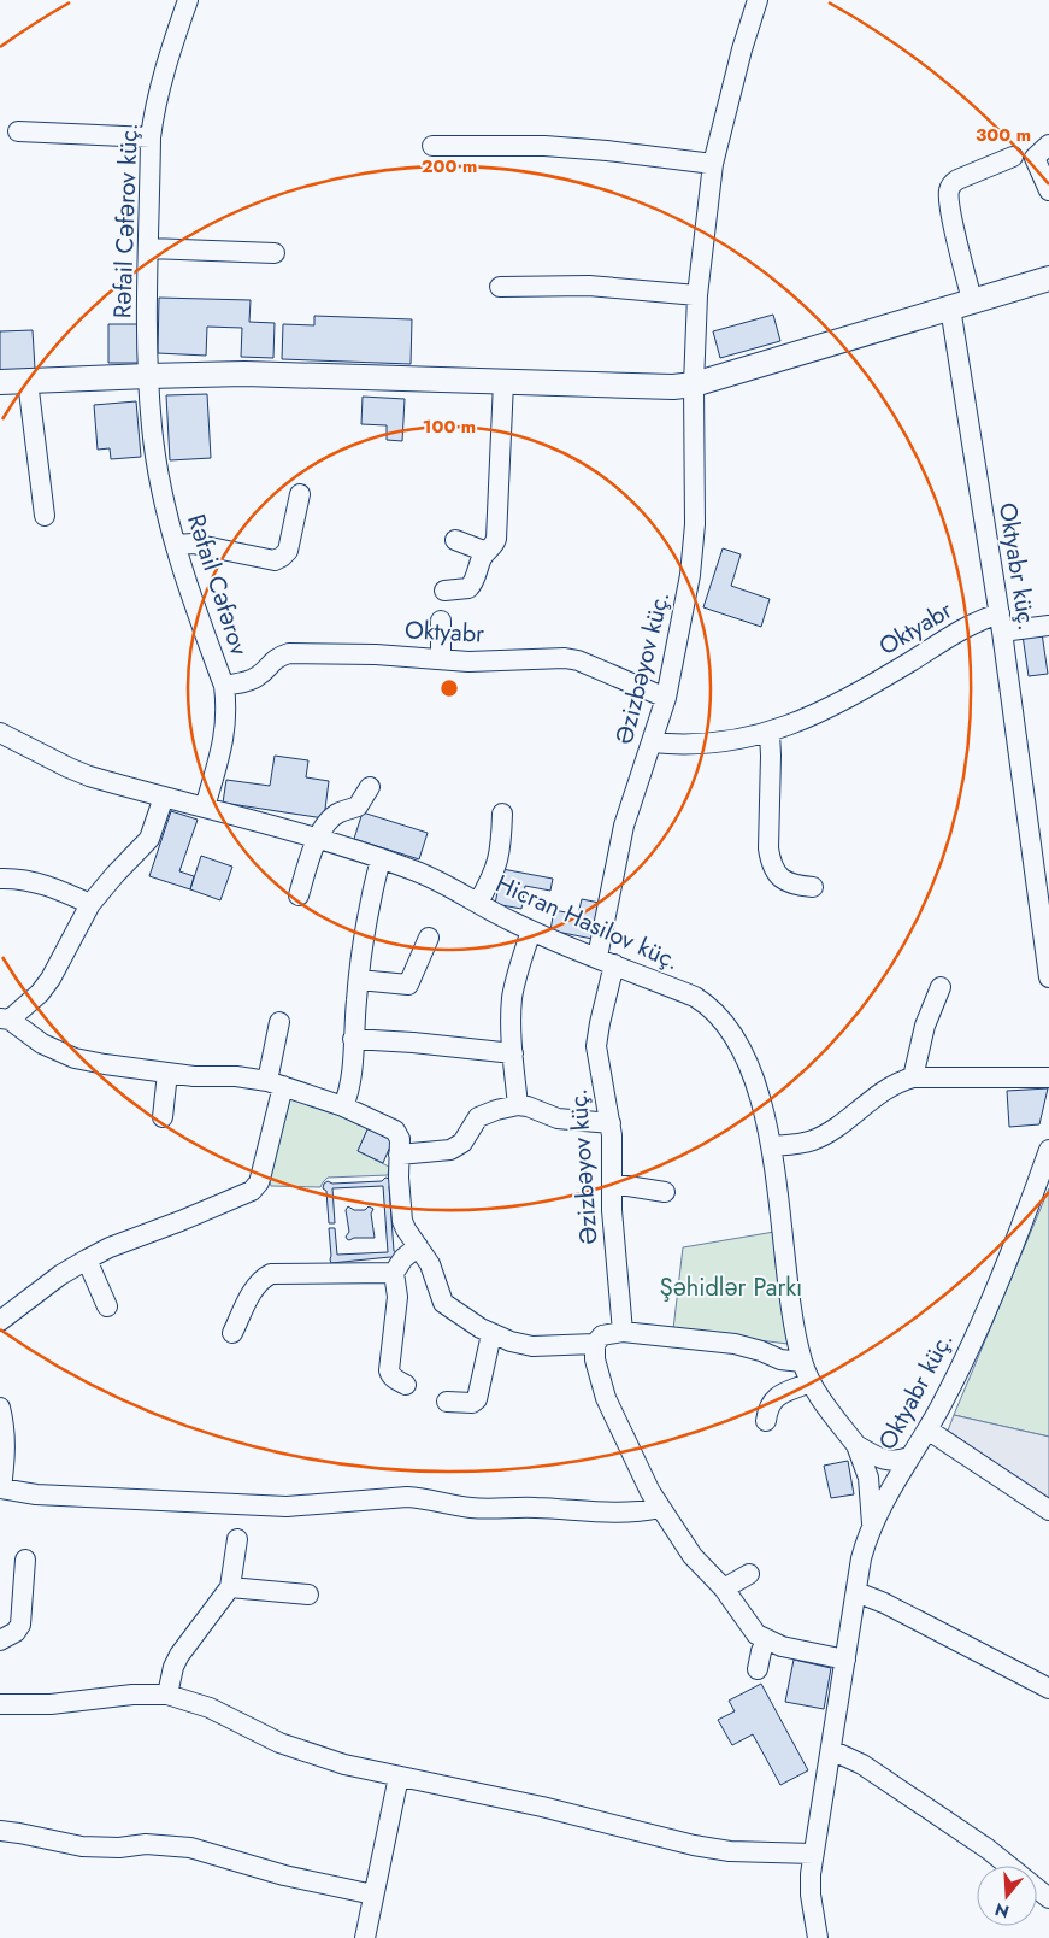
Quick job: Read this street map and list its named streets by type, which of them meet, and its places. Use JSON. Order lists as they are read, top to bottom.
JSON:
{
  "streets": {
    "street": [
      "Rəfail Cəfərov küç.",
      "Oktyabr küç.",
      "Rəfail Cəfərov",
      "Oktyabr",
      "Əzizbəyov küç.",
      "Hicran Hasilov küç."
    ]
  },
  "crossings": [
    ["Rəfail Cəfərov küç.", "Rəfail Cəfərov"],
    ["Oktyabr küç.", "Oktyabr"],
    ["Rəfail Cəfərov", "Oktyabr"],
    ["Rəfail Cəfərov", "Hicran Hasilov küç."],
    ["Oktyabr", "Əzizbəyov küç."],
    ["Əzizbəyov küç.", "Hicran Hasilov küç."]
  ],
  "parks": ["Şəhidlər Parkı"],
  "north": "bottom",
  "rings": ["300 m", "200 m", "100 m"]
}
